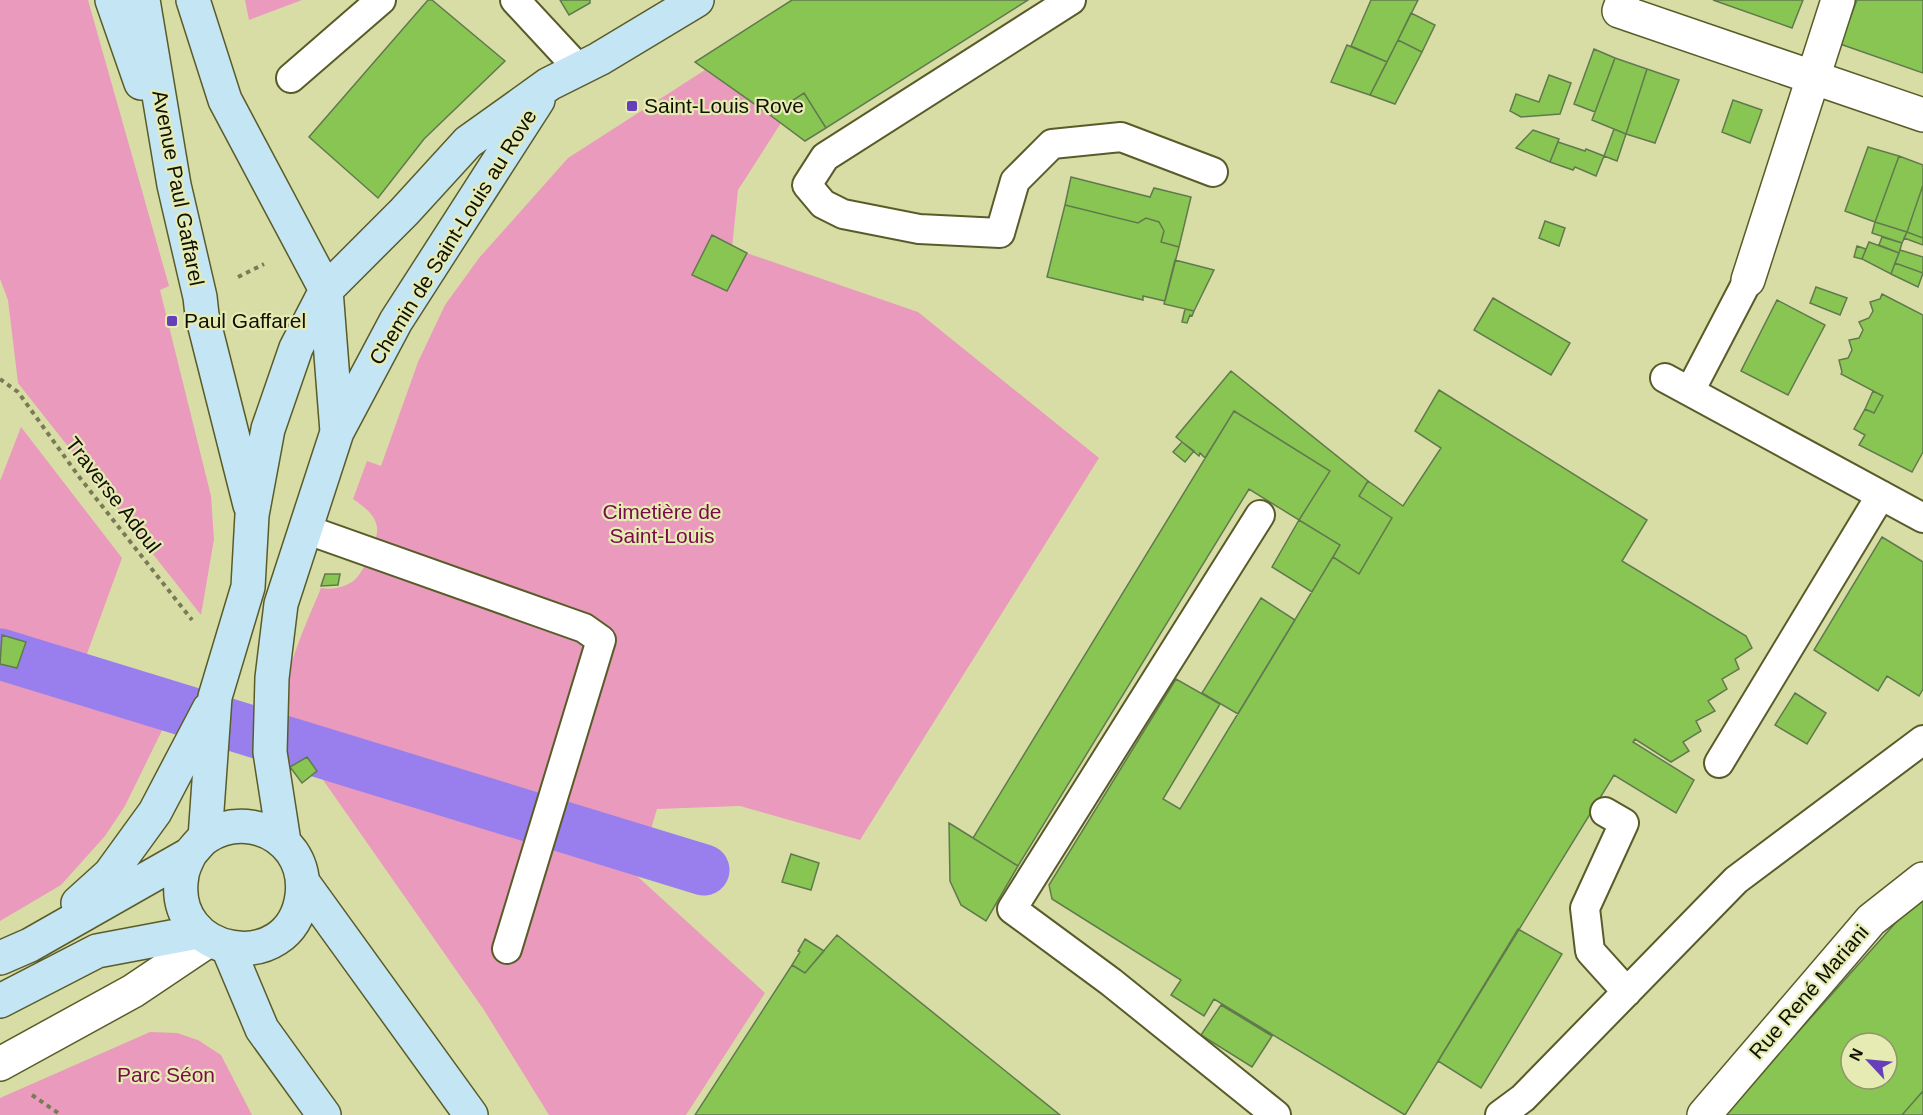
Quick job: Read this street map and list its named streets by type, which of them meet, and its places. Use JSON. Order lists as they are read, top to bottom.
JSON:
{
  "streets": {
    "main road": ["Avenue Paul Gaffarel", "Chemin de Saint-Louis au Rove"],
    "street": ["Rue René Mariani"],
    "path": ["Traverse Adoul"]
  },
  "crossings": [
    ["Avenue Paul Gaffarel", "Chemin de Saint-Louis au Rove"]
  ],
  "parks": ["Cimetière de Saint-Louis", "Parc Séon"],
  "places": {
    "transit": ["Saint-Louis Rove", "Paul Gaffarel"]
  },
  "north": "top left"
}
